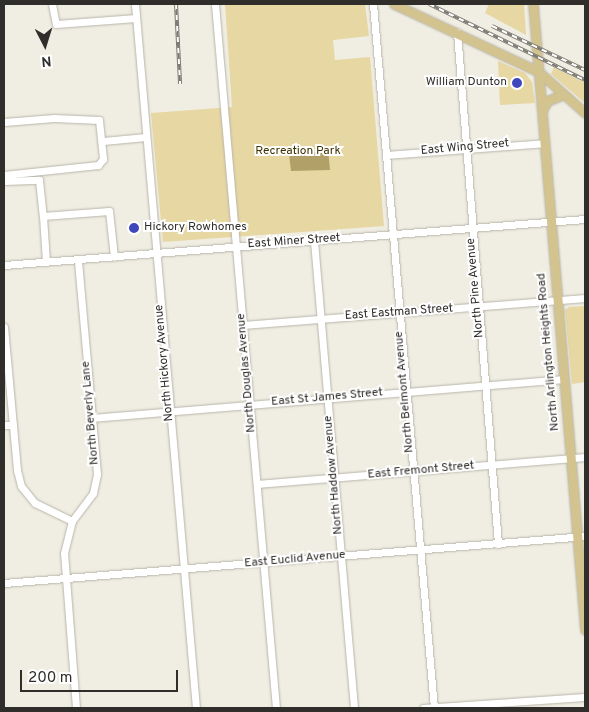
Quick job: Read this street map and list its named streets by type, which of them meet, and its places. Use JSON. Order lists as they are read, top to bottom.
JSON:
{
  "streets": {
    "main road": ["North Arlington Heights Road"],
    "street": [
      "East Wing Street",
      "East Miner Street",
      "North Pine Avenue",
      "East Eastman Street",
      "North Hickory Avenue",
      "North Douglas Avenue",
      "North Belmont Avenue",
      "East St James Street",
      "North Beverly Lane",
      "East Fremont Street",
      "North Haddow Avenue",
      "East Euclid Avenue"
    ]
  },
  "crossings": [
    ["East Wing Street", "North Pine Avenue"],
    ["East Wing Street", "North Arlington Heights Road"],
    ["East Wing Street", "North Belmont Avenue"],
    ["East Miner Street", "North Pine Avenue"],
    ["East Miner Street", "North Arlington Heights Road"],
    ["East Miner Street", "North Hickory Avenue"],
    ["East Miner Street", "North Douglas Avenue"],
    ["East Miner Street", "North Belmont Avenue"],
    ["East Miner Street", "North Beverly Lane"],
    ["East Miner Street", "North Haddow Avenue"],
    ["North Pine Avenue", "East Eastman Street"],
    ["North Pine Avenue", "East St James Street"],
    ["North Pine Avenue", "East Fremont Street"],
    ["North Pine Avenue", "East Euclid Avenue"],
    ["East Eastman Street", "North Arlington Heights Road"],
    ["East Eastman Street", "North Douglas Avenue"],
    ["East Eastman Street", "North Belmont Avenue"],
    ["East Eastman Street", "North Haddow Avenue"],
    ["North Arlington Heights Road", "East St James Street"],
    ["North Arlington Heights Road", "East Fremont Street"],
    ["North Arlington Heights Road", "East Euclid Avenue"],
    ["North Hickory Avenue", "East St James Street"],
    ["North Hickory Avenue", "East Euclid Avenue"],
    ["North Douglas Avenue", "East St James Street"],
    ["North Douglas Avenue", "East Fremont Street"],
    ["North Douglas Avenue", "East Euclid Avenue"],
    ["North Belmont Avenue", "East St James Street"],
    ["North Belmont Avenue", "East Fremont Street"],
    ["North Belmont Avenue", "East Euclid Avenue"],
    ["East St James Street", "North Beverly Lane"],
    ["East St James Street", "North Haddow Avenue"],
    ["North Beverly Lane", "East Euclid Avenue"],
    ["East Fremont Street", "North Haddow Avenue"],
    ["North Haddow Avenue", "East Euclid Avenue"]
  ],
  "parks": ["Recreation Park"],
  "places": ["William Dunton", "Hickory Rowhomes"],
  "scale_bar": "200 m",
  "north": "bottom"
}
